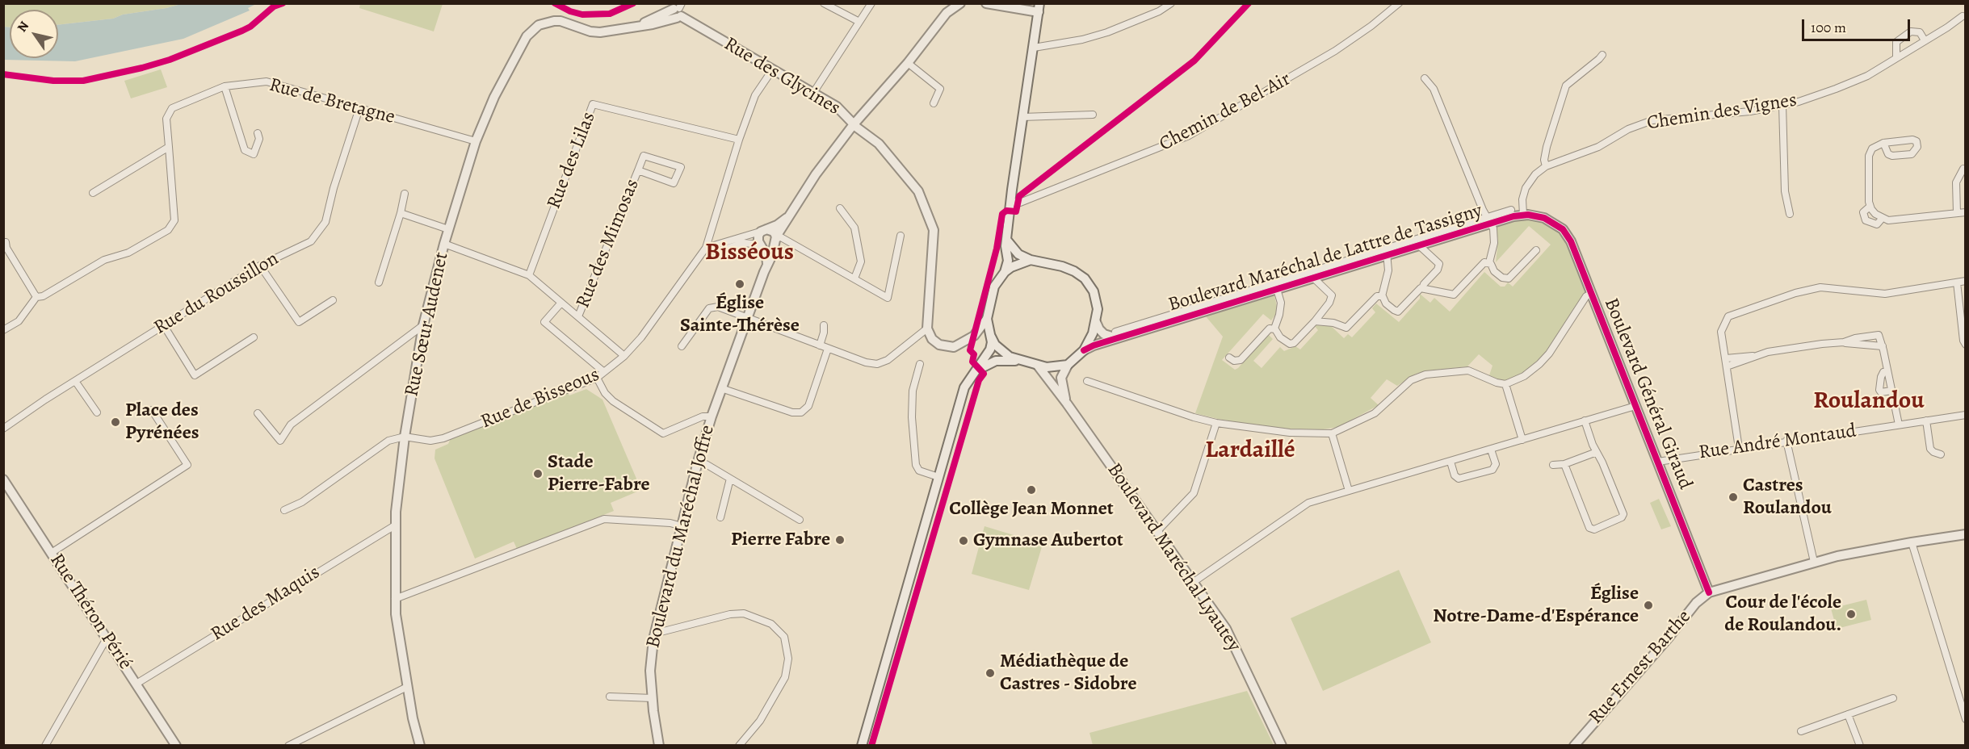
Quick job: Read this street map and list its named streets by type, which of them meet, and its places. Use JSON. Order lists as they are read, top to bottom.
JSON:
{
  "streets": {
    "street": [
      "Rue des Glycines",
      "Rue de Bretagne",
      "Chemin de Bel-Air",
      "Chemin des Vignes",
      "Rue des Lilas",
      "Rue des Mimosas",
      "Boulevard Maréchal de Lattre de Tassigny",
      "Rue du Roussillon",
      "Rue Sœur Audenet",
      "Boulevard Général Giraud",
      "Rue de Bisseous",
      "Rue André Montaud",
      "Boulevard du Maréchal Joffre",
      "Boulevard Maréchal Lyautey",
      "Rue des Maquis",
      "Rue Théron Périé",
      "Rue Ernest Barthe"
    ]
  },
  "crossings": [
    ["Rue des Glycines", "Rue Sœur Audenet"],
    ["Rue des Glycines", "Rue de Bisseous"],
    ["Rue des Glycines", "Boulevard du Maréchal Joffre"],
    ["Rue de Bretagne", "Rue du Roussillon"],
    ["Rue de Bretagne", "Rue Sœur Audenet"],
    ["Chemin des Vignes", "Boulevard Maréchal de Lattre de Tassigny"],
    ["Rue des Lilas", "Rue de Bisseous"],
    ["Boulevard Maréchal de Lattre de Tassigny", "Boulevard Général Giraud"],
    ["Boulevard Maréchal de Lattre de Tassigny", "Boulevard Maréchal Lyautey"],
    ["Rue Sœur Audenet", "Rue de Bisseous"],
    ["Rue Sœur Audenet", "Rue des Maquis"],
    ["Boulevard Général Giraud", "Rue André Montaud"],
    ["Boulevard Général Giraud", "Rue Ernest Barthe"],
    ["Rue des Maquis", "Rue Théron Périé"]
  ],
  "districts": ["Bisséous", "Roulandou", "Lardaillé"],
  "places": [
    "Église Sainte-Thérèse",
    "Place des Pyrénées",
    "Stade Pierre-Fabre",
    "Collège Jean Monnet",
    "Castres Roulandou",
    "Pierre Fabre",
    "Gymnase Aubertot",
    "Église Notre-Dame-d'Espérance",
    "Cour de l'école de Roulandou.",
    "Médiathèque de Castres - Sidobre"
  ],
  "scale_bar": "100 m",
  "north": "top left"
}
